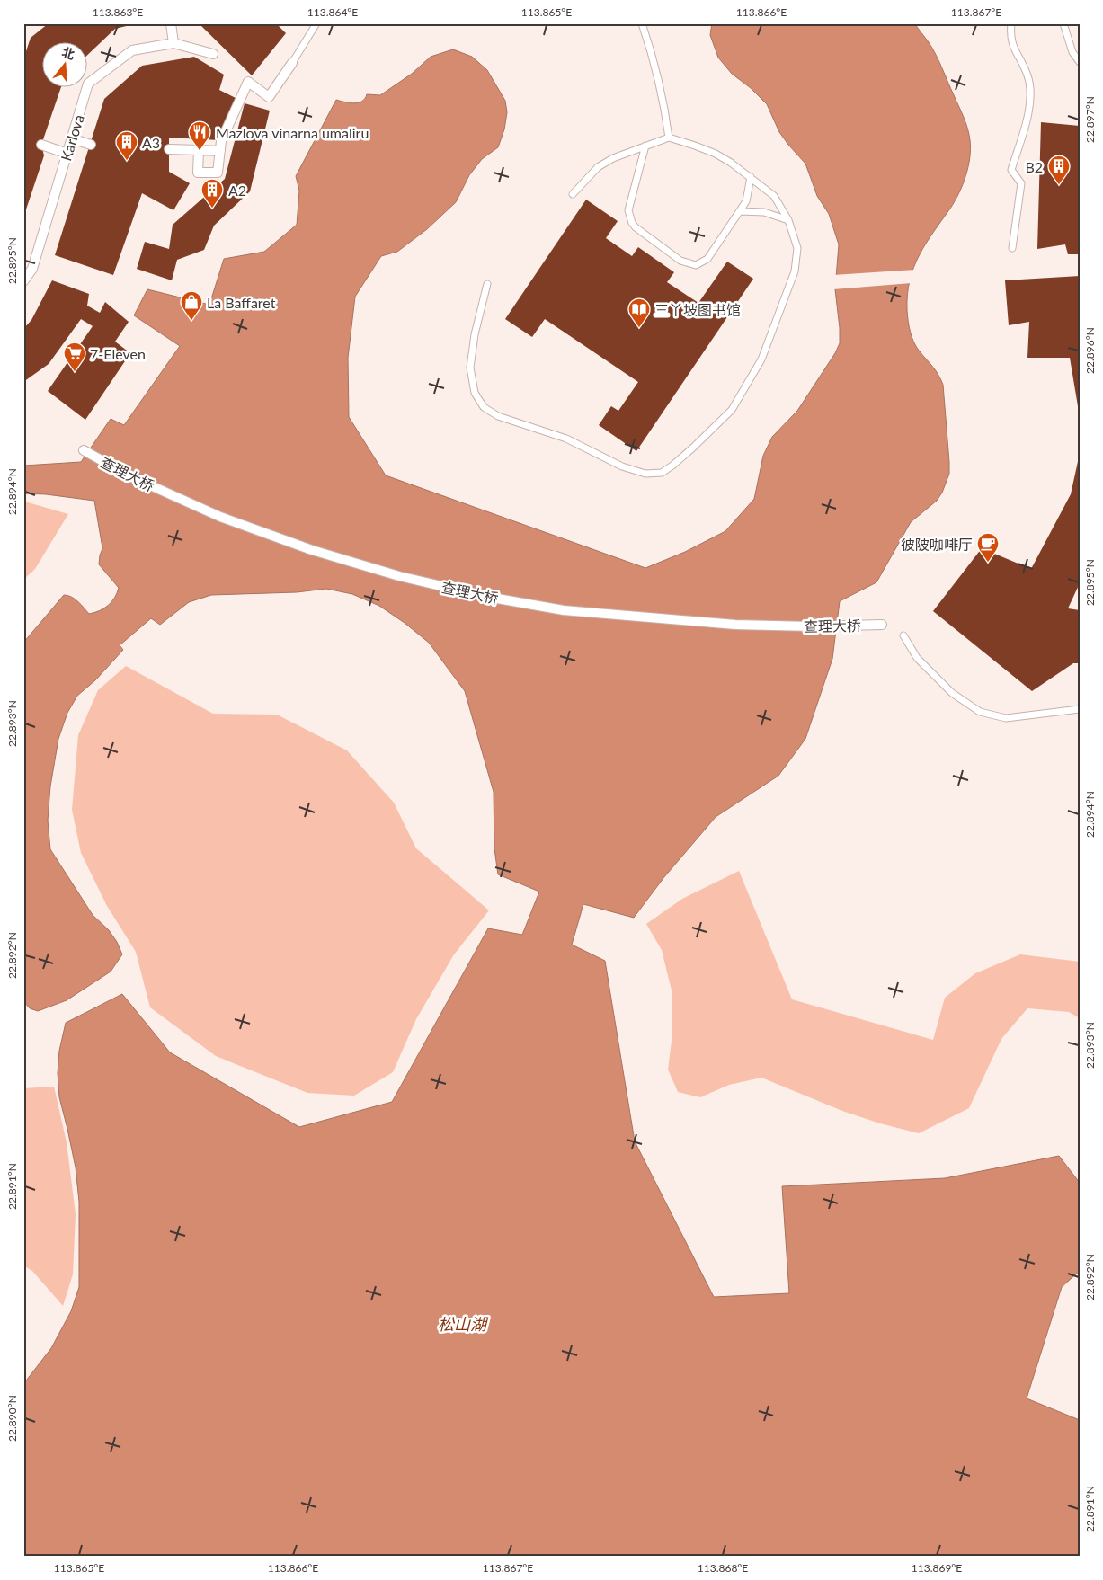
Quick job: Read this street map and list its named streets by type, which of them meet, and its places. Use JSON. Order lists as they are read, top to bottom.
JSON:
{
  "streets": {
    "street": ["Karlova", "查理大桥"]
  },
  "water": ["松山湖"],
  "places": {
    "restaurant": ["Mazlova vinarna umaliru"],
    "building": ["A3", "B2", "A2"],
    "shop": ["La Baffaret"],
    "library": ["三丫坡图书馆"],
    "supermarket": ["7-Eleven"],
    "cafe": ["彼陂咖啡厅"]
  },
  "north": "top",
  "coordinates": [
    "113.863°E",
    "113.864°E",
    "113.865°E",
    "113.866°E",
    "113.867°E",
    "22.897°N",
    "22.895°N",
    "22.896°N",
    "22.894°N",
    "22.893°N",
    "22.892°N",
    "22.891°N",
    "22.890°N",
    "113.868°E",
    "113.869°E"
  ]
}
